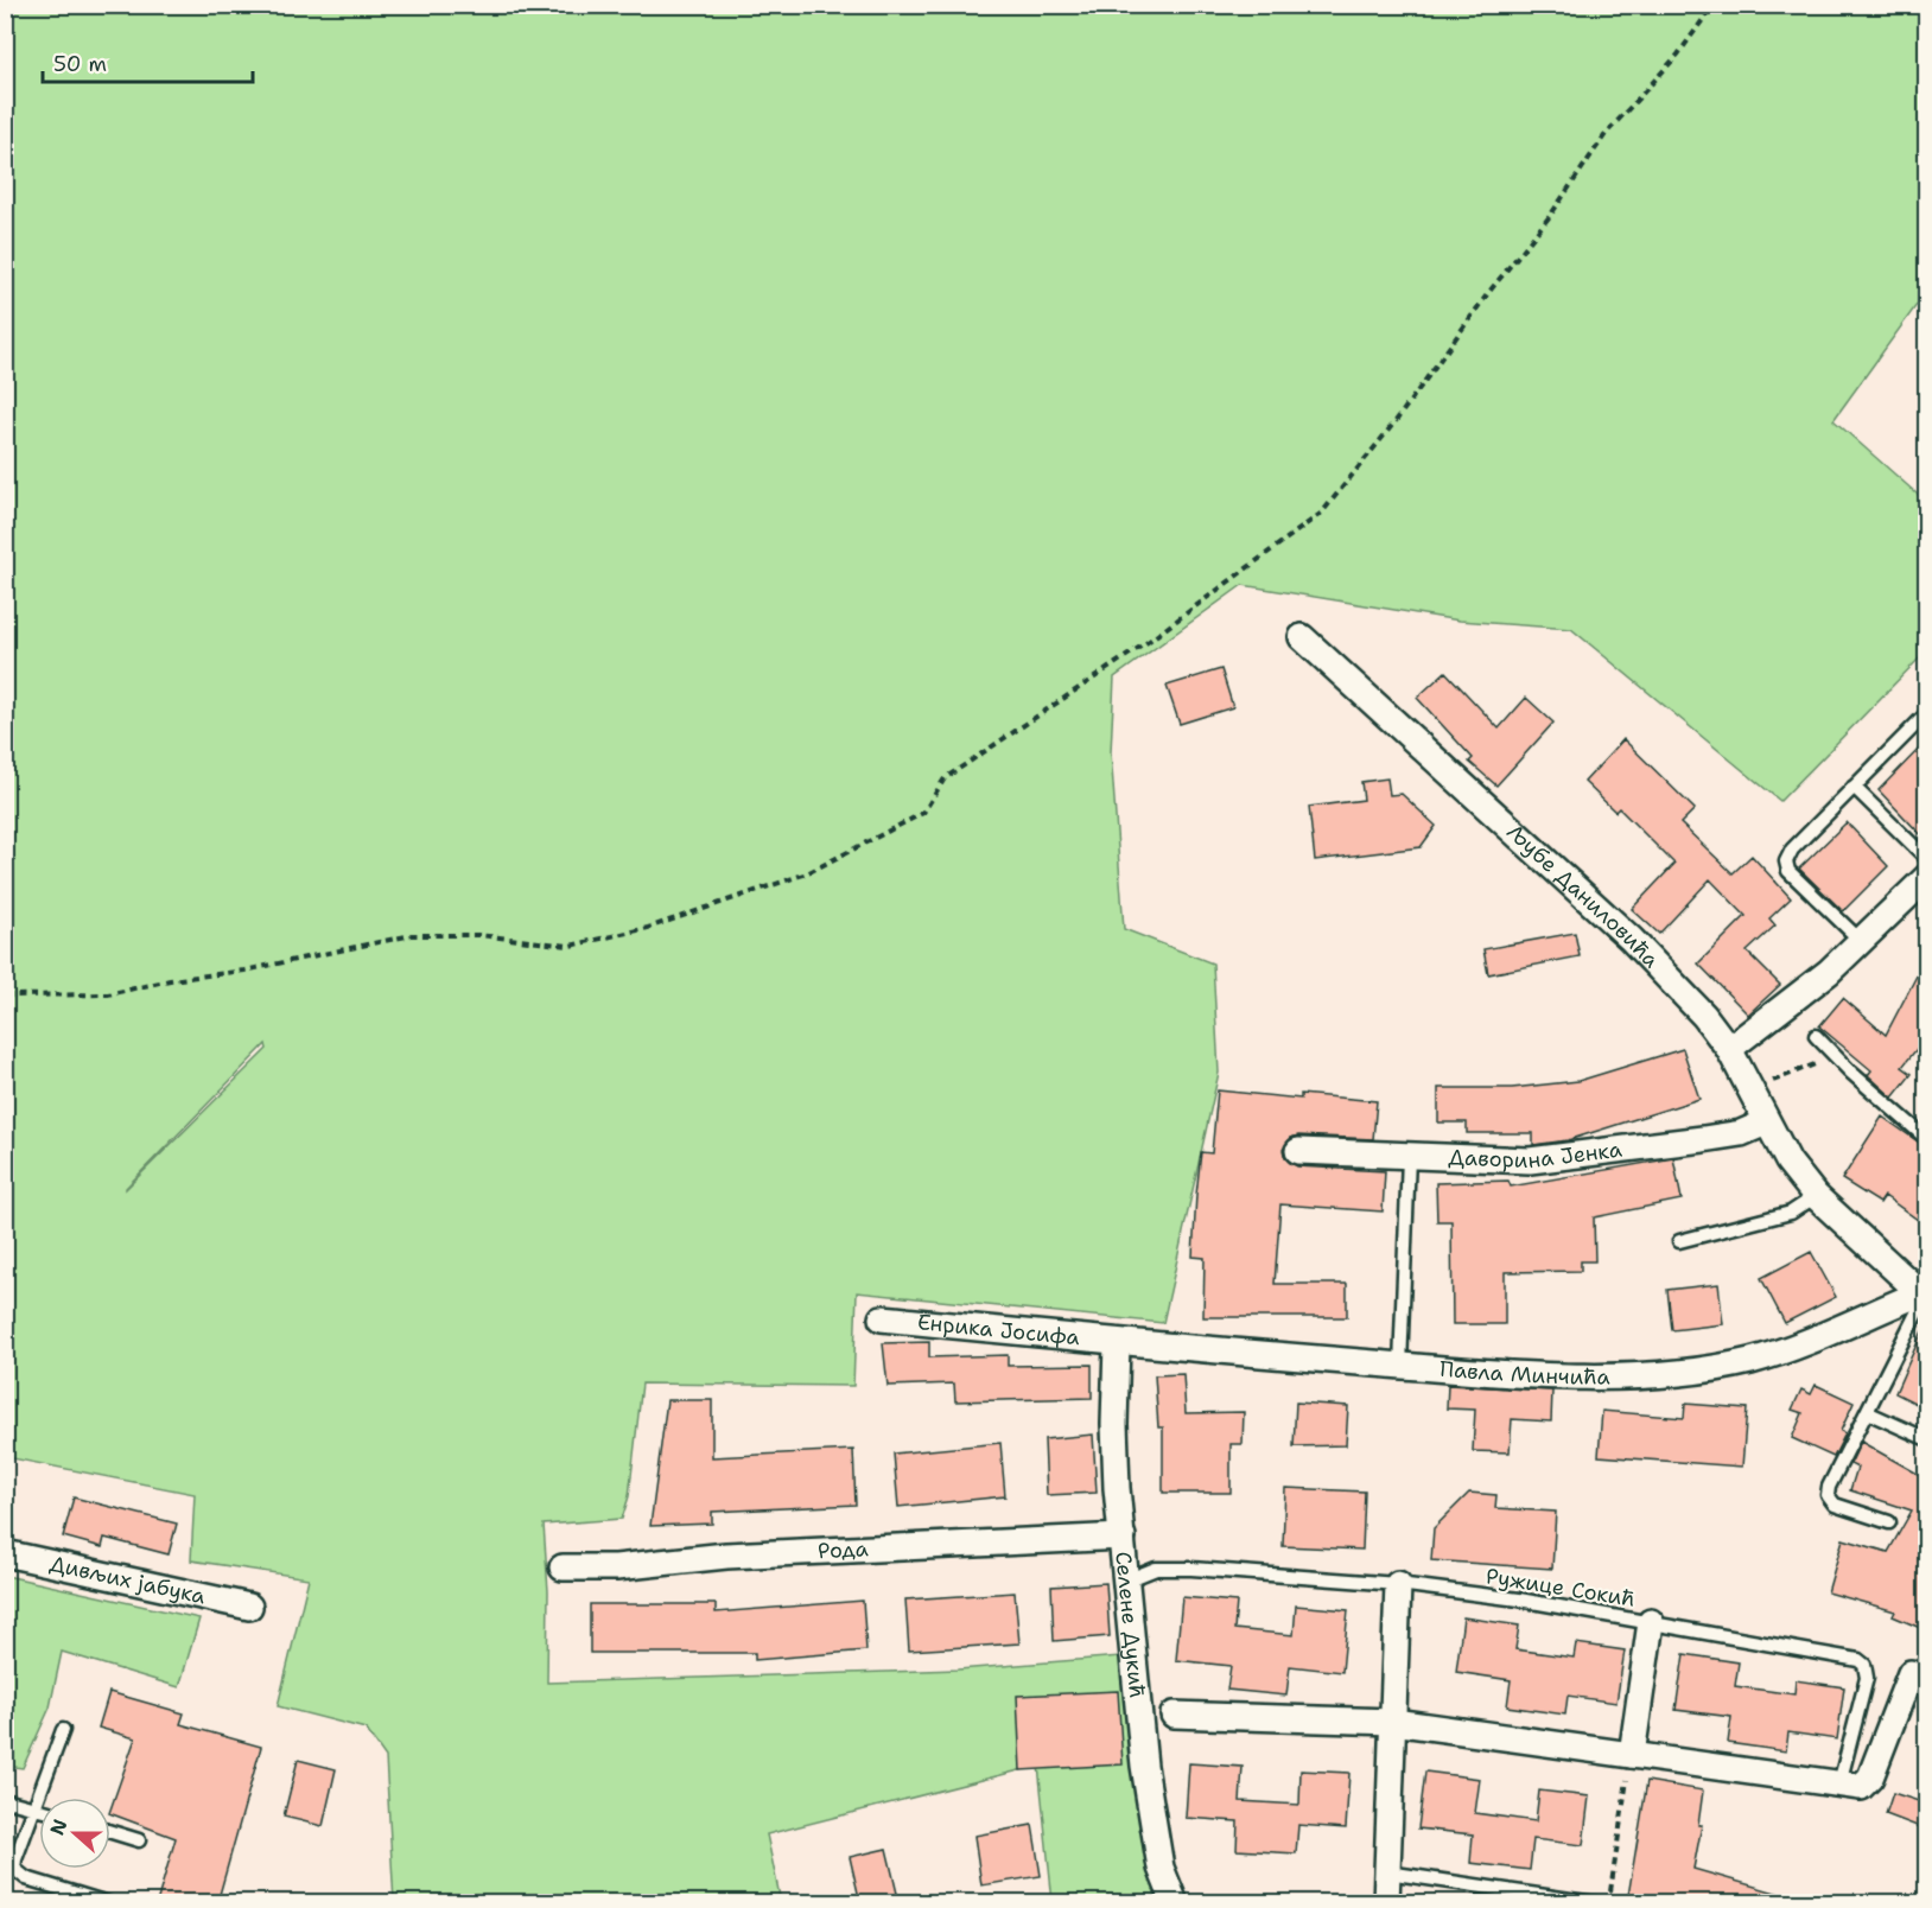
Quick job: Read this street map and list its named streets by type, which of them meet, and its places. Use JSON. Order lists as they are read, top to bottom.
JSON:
{
  "streets": {
    "street": [
      "Љубе Даниловића",
      "Даворина Јенка",
      "Енрика Јосифа",
      "Павла Минчића",
      "Рода",
      "Дивљих јабука",
      "Селене Дукић"
    ],
    "lane": ["Ружице Сокић"]
  },
  "crossings": [
    ["Љубе Даниловића", "Даворина Јенка"],
    ["Љубе Даниловића", "Павла Минчића"],
    ["Енрика Јосифа", "Павла Минчића"],
    ["Енрика Јосифа", "Селене Дукић"],
    ["Павла Минчића", "Селене Дукић"],
    ["Рода", "Селене Дукић"],
    ["Ружице Сокић", "Селене Дукић"]
  ],
  "scale_bar": "50 m",
  "north": "left"
}
